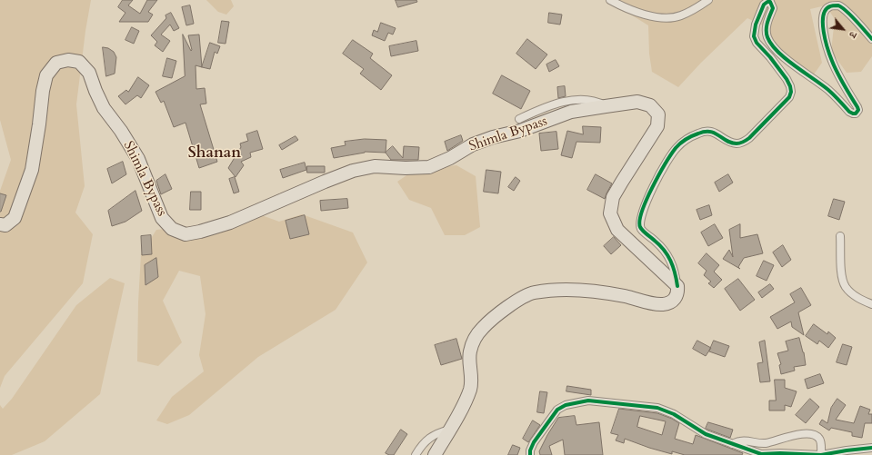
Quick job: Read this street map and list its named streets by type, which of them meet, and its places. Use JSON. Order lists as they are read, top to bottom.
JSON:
{
  "streets": {
    "highway": ["Shimla Bypass"]
  },
  "districts": ["Shanan"],
  "north": "bottom right"
}
